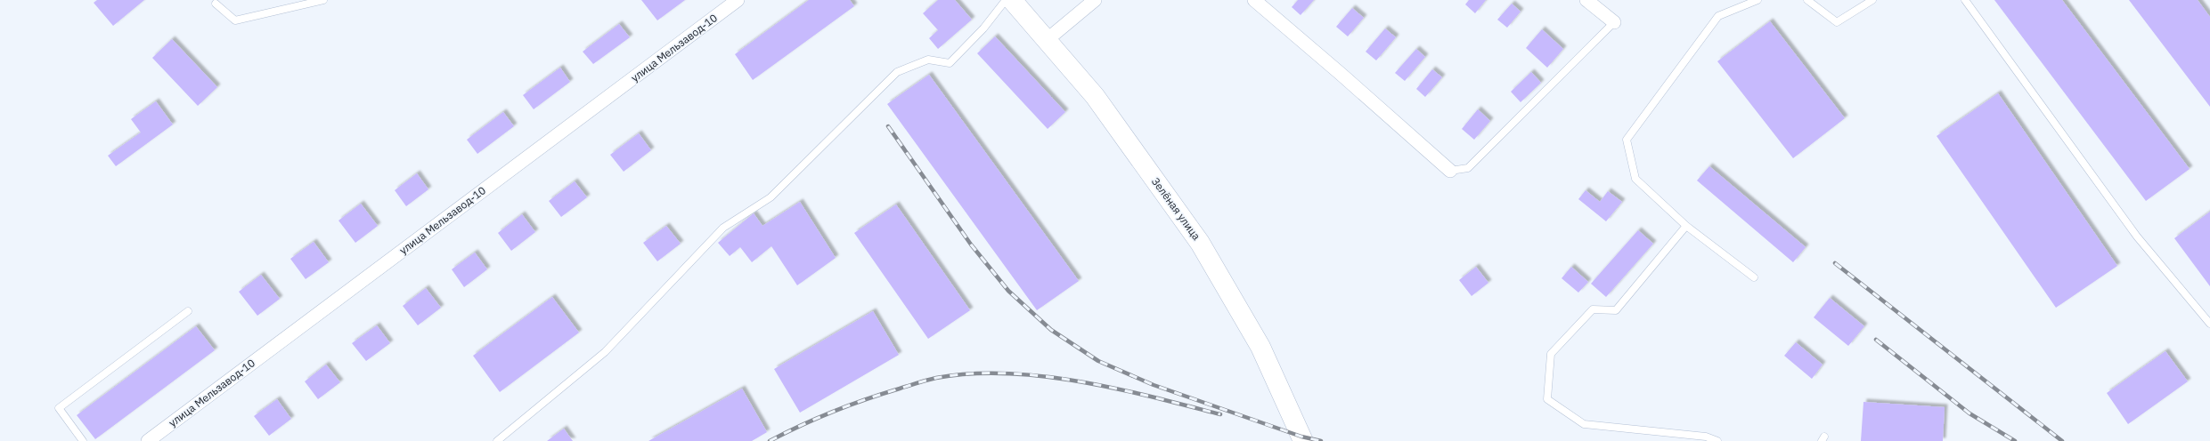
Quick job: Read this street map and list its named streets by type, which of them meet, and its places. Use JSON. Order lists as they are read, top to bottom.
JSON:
{
  "streets": {
    "street": ["улица Мельзавод-10", "Зелёная улица"]
  }
}
